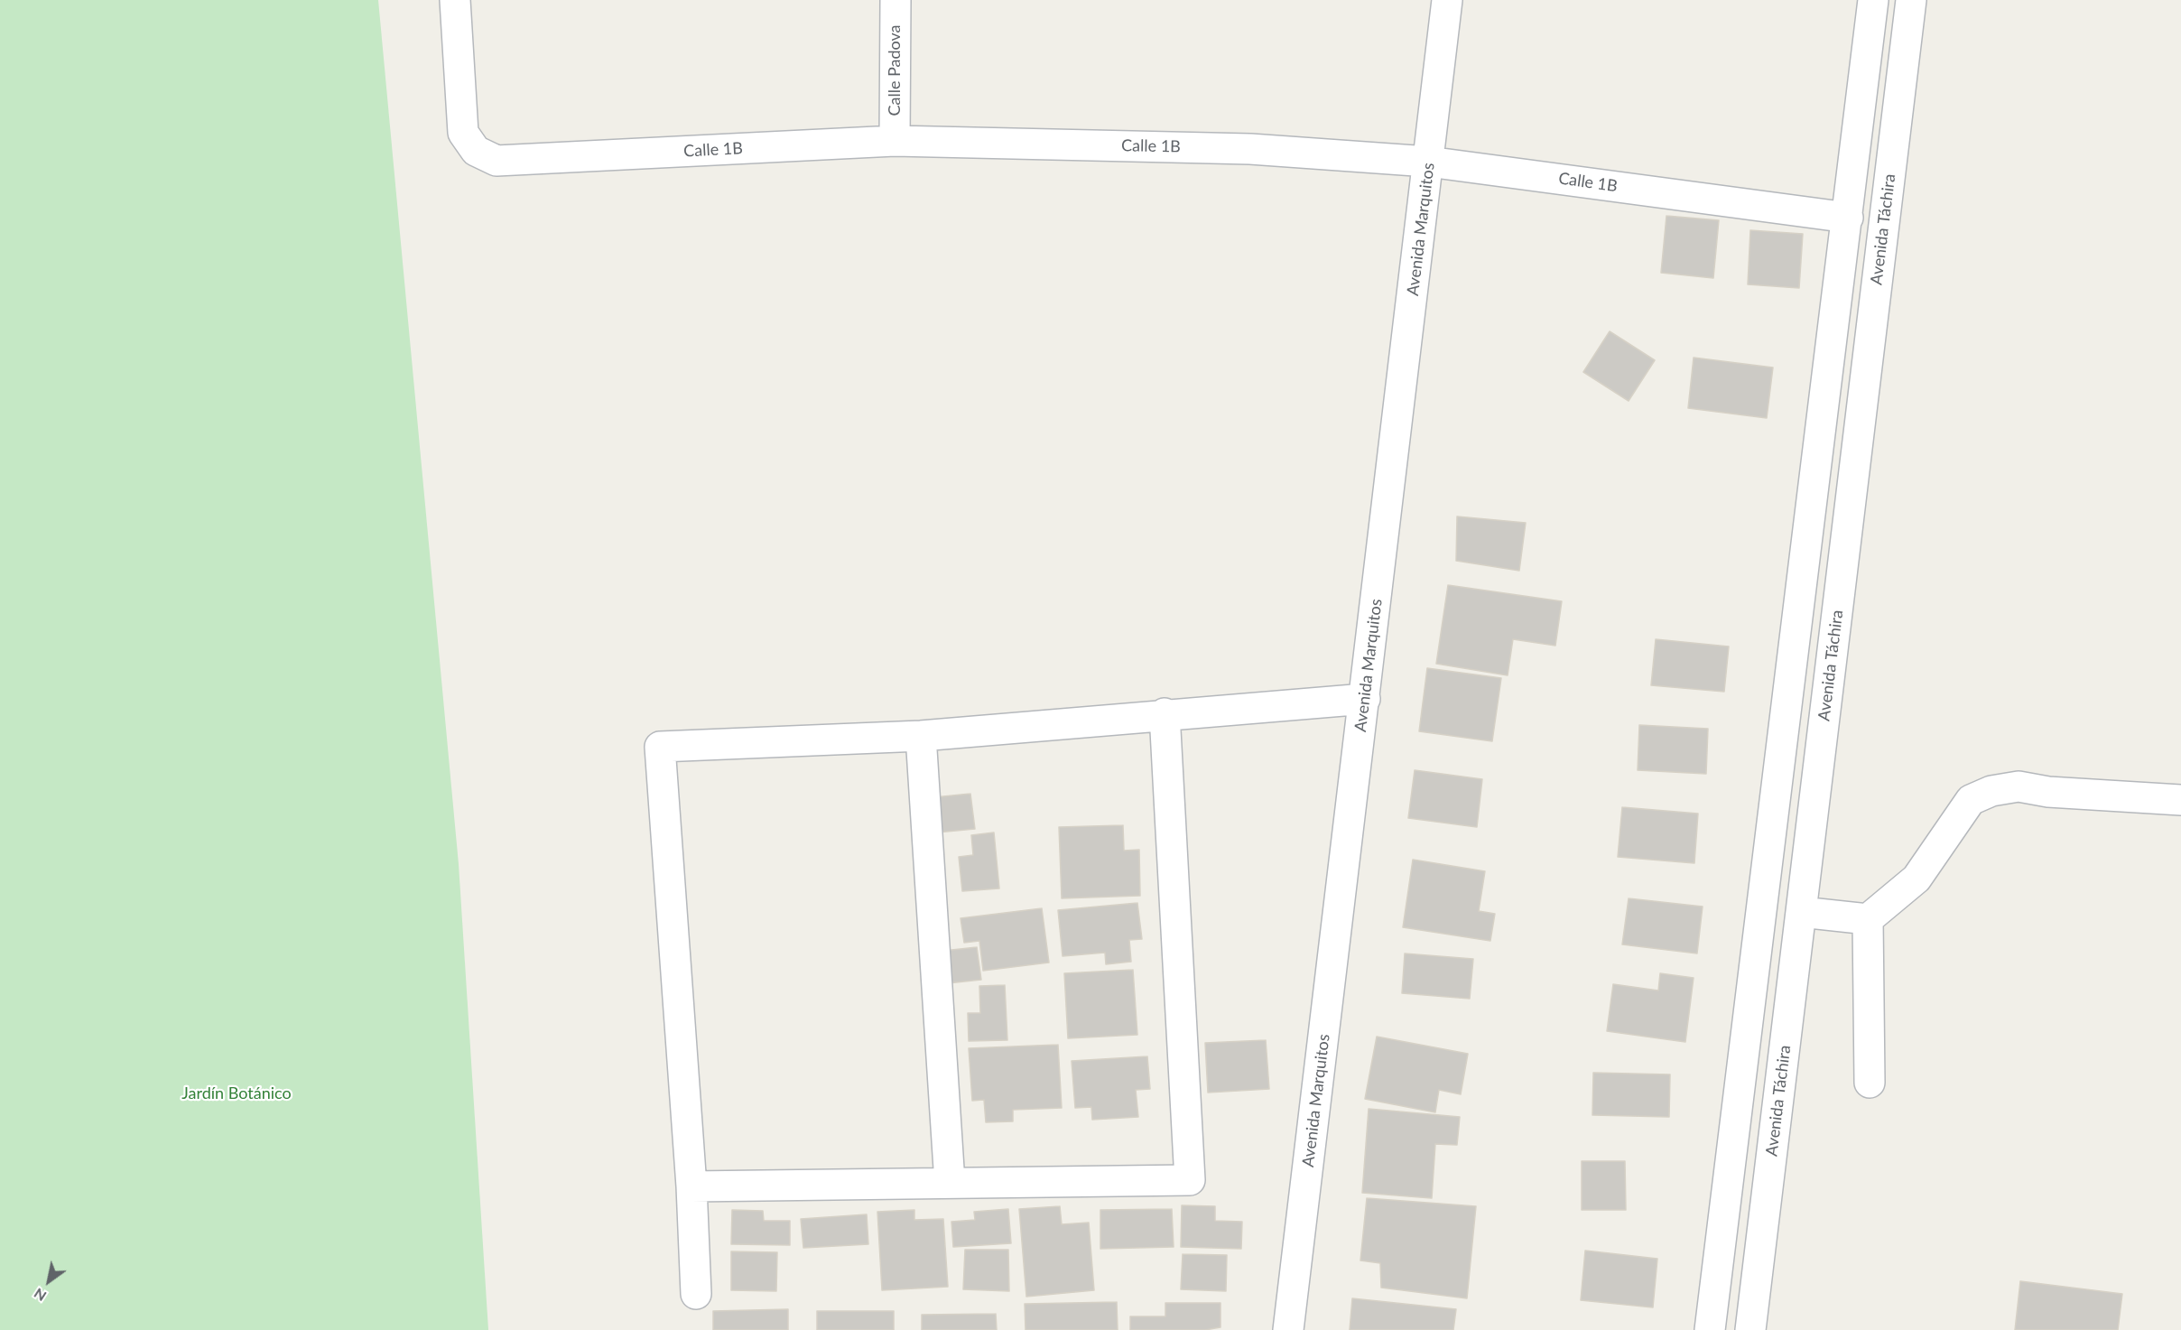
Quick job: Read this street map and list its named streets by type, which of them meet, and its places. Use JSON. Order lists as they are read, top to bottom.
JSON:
{
  "streets": {
    "street": [
      "Calle Padova",
      "Calle 1B",
      "Avenida Marquitos",
      "Avenida Táchira"
    ]
  },
  "crossings": [
    ["Calle Padova", "Calle 1B"],
    ["Calle 1B", "Avenida Marquitos"]
  ],
  "parks": ["Jardín Botánico"],
  "north": "bottom left"
}
